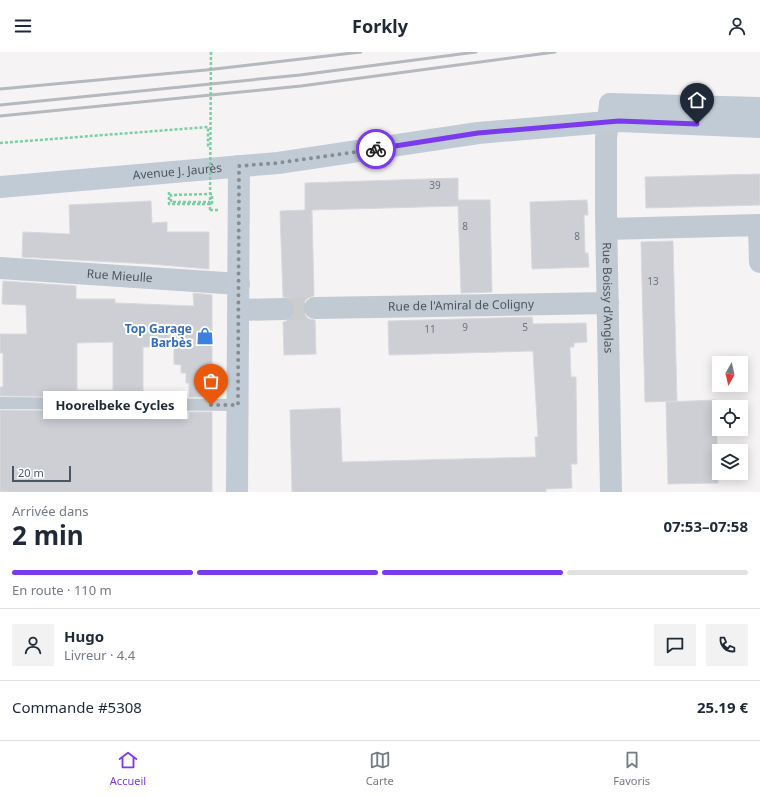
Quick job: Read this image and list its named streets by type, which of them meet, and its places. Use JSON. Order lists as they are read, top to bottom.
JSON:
{
  "streets": {
    "street": [
      "Avenue J. Jaurès",
      "Rue Mieulle",
      "Rue Boissy d'Anglas",
      "Rue de l'Amiral de Coligny"
    ]
  },
  "crossings": [
    ["Avenue J. Jaurès", "Rue Boissy d'Anglas"],
    ["Rue Boissy d'Anglas", "Rue de l'Amiral de Coligny"]
  ],
  "places": {
    "shop": ["Top Garage Barbès"],
    "other": ["Hoorelbeke Cycles"]
  },
  "house_numbers": [
    "39",
    "8",
    "8",
    "13",
    "9",
    "5",
    "11"
  ],
  "scale_bar": "20 m",
  "north": "bottom",
  "page": {
    "header": "Forkly",
    "bubble": "Hoorelbeke Cycles",
    "scale": "20 m",
    "heading": ["2 min", "Arrivée dans", "07:53–07:58"],
    "panel": [
      "Hugo",
      "Livreur · 4.4",
      "Commande #5308",
      "25.19 €"
    ],
    "bar": "En route · 110 m",
    "tabs": ["Accueil", "Carte", "Favoris"]
  }
}
